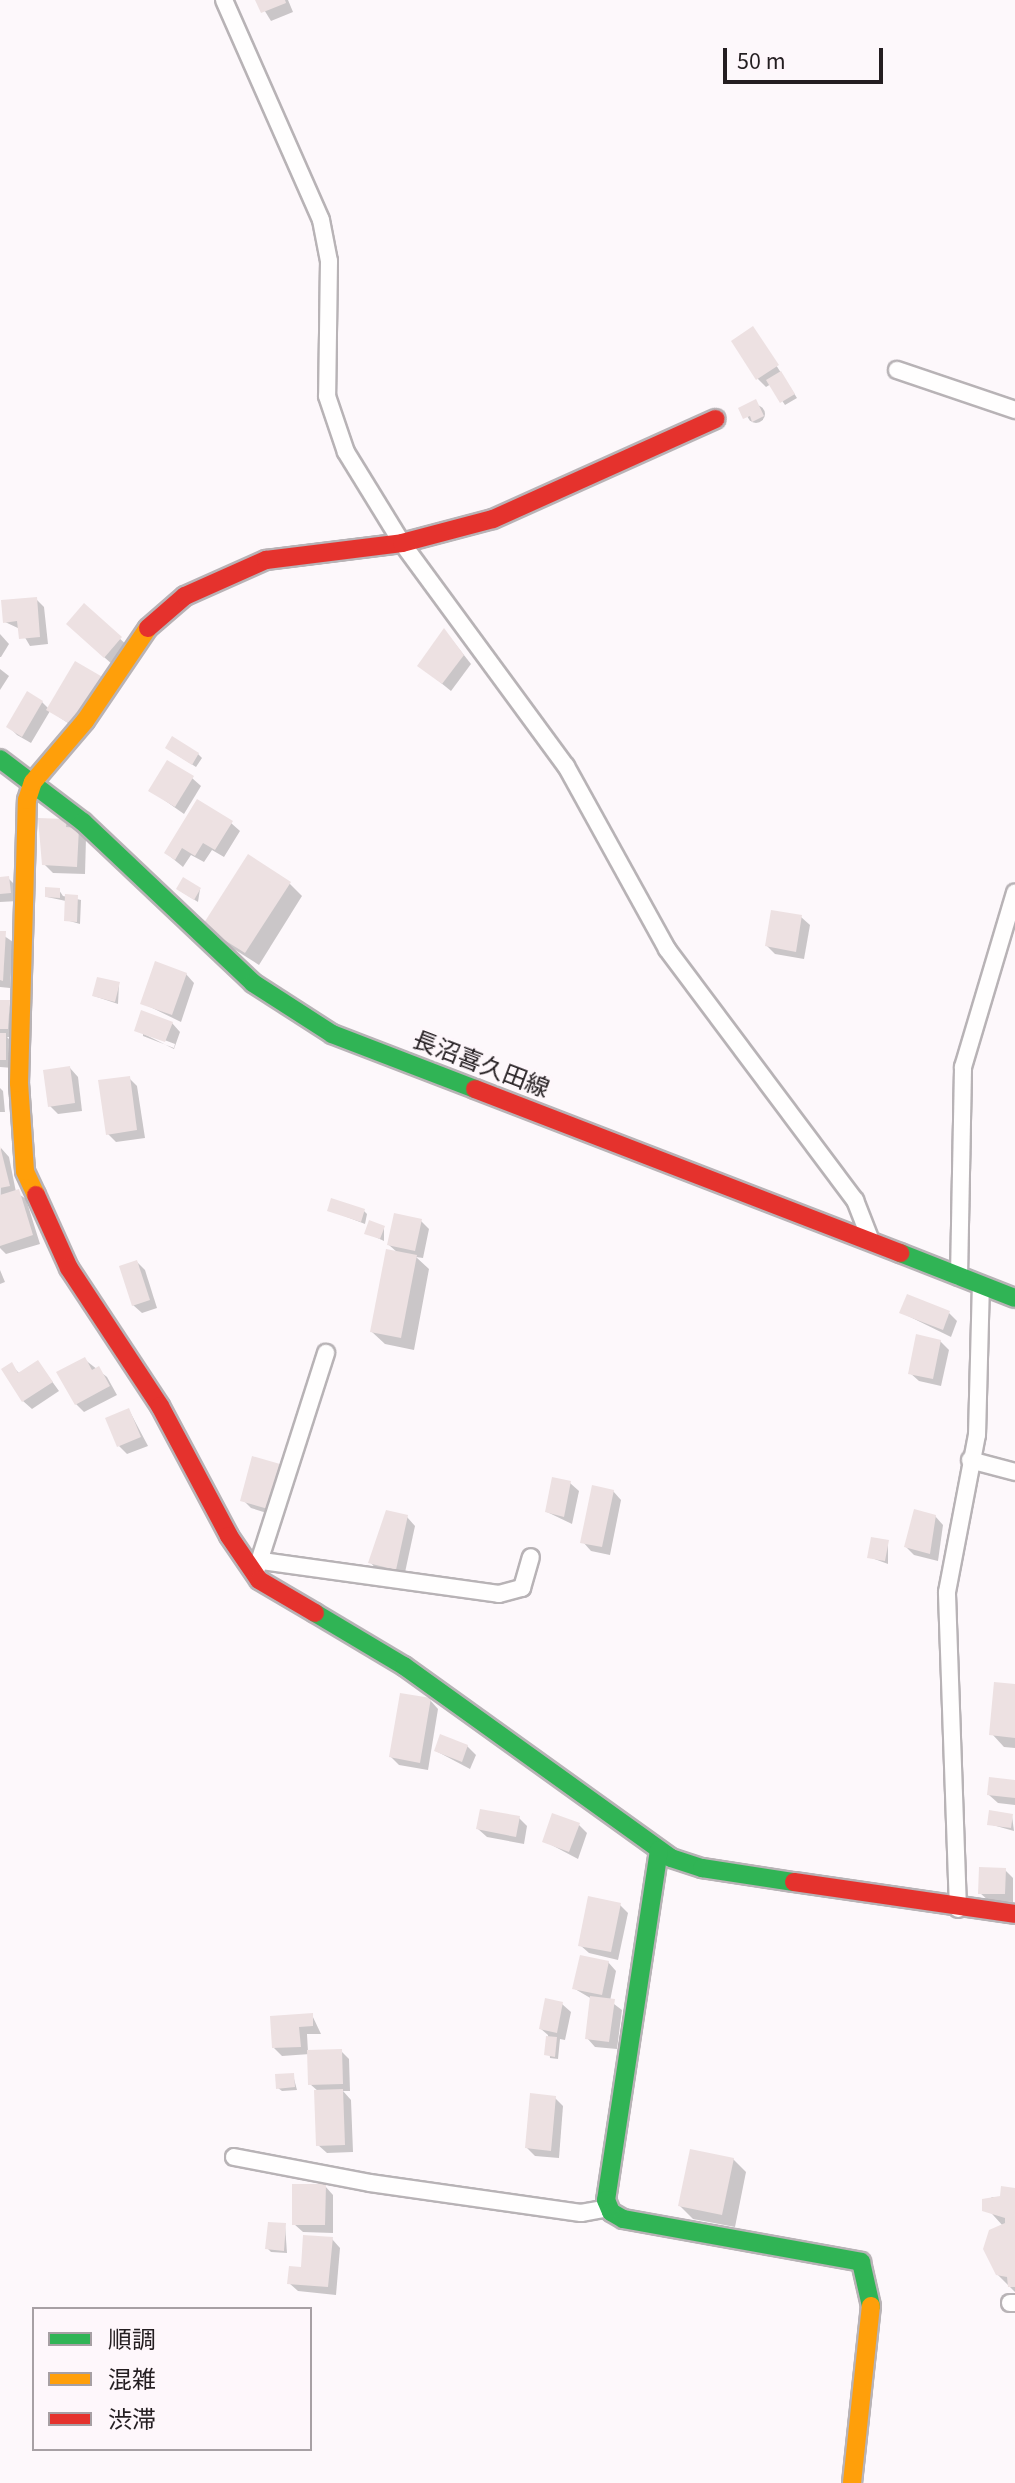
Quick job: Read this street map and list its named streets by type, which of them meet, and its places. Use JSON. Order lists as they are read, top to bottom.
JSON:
{
  "streets": {
    "street": ["長沼喜久田線"]
  },
  "legend": ["順調", "混雑", "渋滞"],
  "scale_bar": "50 m"
}
